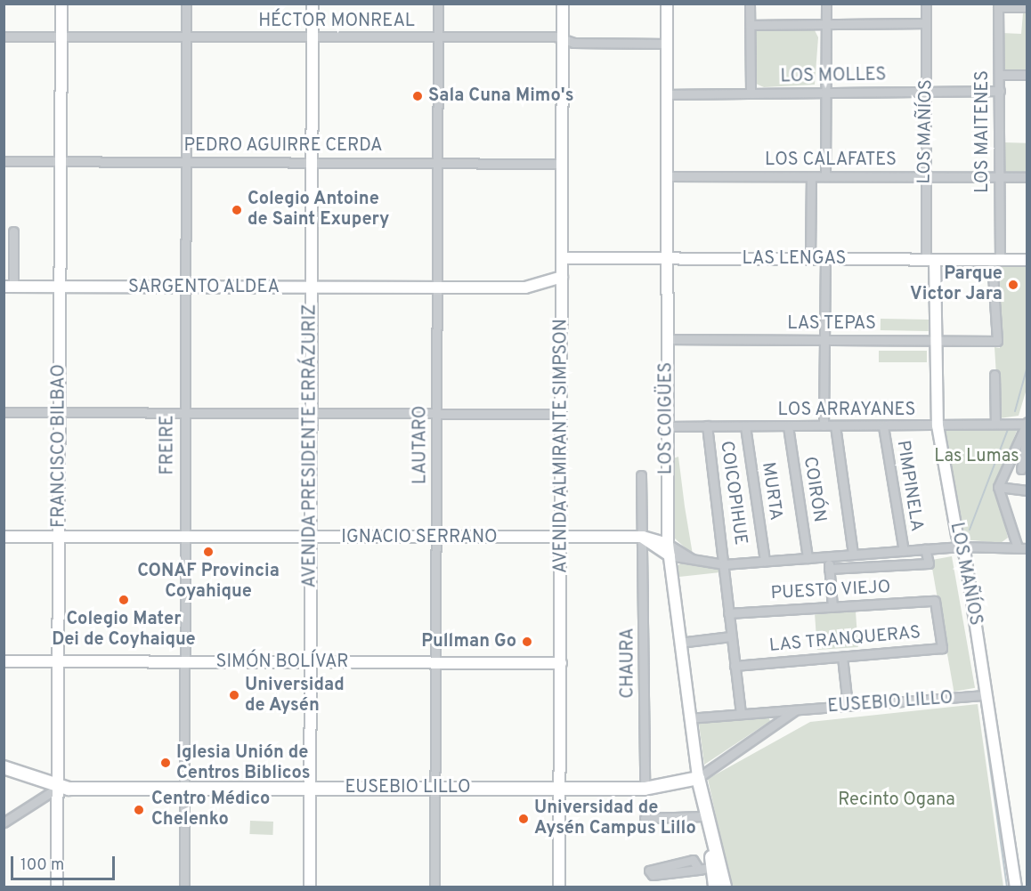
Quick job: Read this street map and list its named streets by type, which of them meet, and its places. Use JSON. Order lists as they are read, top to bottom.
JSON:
{
  "streets": {
    "main road": ["LOS COIGÜES", "EUSEBIO LILLO"],
    "street": [
      "HÉCTOR MONREAL",
      "LOS MOLLES",
      "LOS MAÑÍOS",
      "LOS MAITENES",
      "PEDRO AGUIRRE CERDA",
      "LOS CALAFATES",
      "LAS LENGAS",
      "SARGENTO ALDEA",
      "LAS TEPAS",
      "LOS ARRAYANES",
      "FREIRE",
      "LAUTARO",
      "FRANCISCO BILBAO",
      "AVENIDA PRESIDENTE ERRÁZURIZ",
      "AVENIDA ALMIRANTE SIMPSON",
      "PIMPINELA",
      "COIRÓN",
      "MURTA",
      "COICOPIHUE",
      "IGNACIO SERRANO",
      "PUESTO VIEJO",
      "LAS TRANQUERAS",
      "SIMÓN BOLÍVAR",
      "CHAURA"
    ]
  },
  "crossings": [
    ["HÉCTOR MONREAL", "LOS COIGÜES"],
    ["HÉCTOR MONREAL", "FREIRE"],
    ["HÉCTOR MONREAL", "LAUTARO"],
    ["HÉCTOR MONREAL", "FRANCISCO BILBAO"],
    ["HÉCTOR MONREAL", "AVENIDA PRESIDENTE ERRÁZURIZ"],
    ["HÉCTOR MONREAL", "AVENIDA ALMIRANTE SIMPSON"],
    ["LOS MOLLES", "LOS MAÑÍOS"],
    ["LOS MOLLES", "LOS MAITENES"],
    ["LOS MOLLES", "LOS COIGÜES"],
    ["LOS MAÑÍOS", "LOS CALAFATES"],
    ["LOS MAÑÍOS", "LAS LENGAS"],
    ["LOS MAÑÍOS", "LAS TEPAS"],
    ["LOS MAÑÍOS", "LOS ARRAYANES"],
    ["LOS MAÑÍOS", "IGNACIO SERRANO"],
    ["LOS MAÑÍOS", "EUSEBIO LILLO"],
    ["LOS MAITENES", "LOS CALAFATES"],
    ["LOS MAITENES", "LAS LENGAS"],
    ["LOS MAITENES", "LAS TEPAS"],
    ["PEDRO AGUIRRE CERDA", "FREIRE"],
    ["PEDRO AGUIRRE CERDA", "LAUTARO"],
    ["PEDRO AGUIRRE CERDA", "FRANCISCO BILBAO"],
    ["PEDRO AGUIRRE CERDA", "AVENIDA PRESIDENTE ERRÁZURIZ"],
    ["PEDRO AGUIRRE CERDA", "AVENIDA ALMIRANTE SIMPSON"],
    ["LOS CALAFATES", "LOS COIGÜES"],
    ["LAS LENGAS", "LOS COIGÜES"],
    ["LAS LENGAS", "AVENIDA ALMIRANTE SIMPSON"],
    ["SARGENTO ALDEA", "FREIRE"],
    ["SARGENTO ALDEA", "LAUTARO"],
    ["SARGENTO ALDEA", "FRANCISCO BILBAO"],
    ["SARGENTO ALDEA", "AVENIDA PRESIDENTE ERRÁZURIZ"],
    ["SARGENTO ALDEA", "AVENIDA ALMIRANTE SIMPSON"],
    ["LAS TEPAS", "LOS COIGÜES"],
    ["LOS ARRAYANES", "LOS COIGÜES"],
    ["LOS ARRAYANES", "PIMPINELA"],
    ["LOS ARRAYANES", "COIRÓN"],
    ["LOS ARRAYANES", "MURTA"],
    ["LOS ARRAYANES", "COICOPIHUE"],
    ["LOS COIGÜES", "IGNACIO SERRANO"],
    ["LOS COIGÜES", "EUSEBIO LILLO"],
    ["FREIRE", "IGNACIO SERRANO"],
    ["FREIRE", "SIMÓN BOLÍVAR"],
    ["FREIRE", "EUSEBIO LILLO"],
    ["LAUTARO", "IGNACIO SERRANO"],
    ["LAUTARO", "SIMÓN BOLÍVAR"],
    ["LAUTARO", "EUSEBIO LILLO"],
    ["FRANCISCO BILBAO", "IGNACIO SERRANO"],
    ["FRANCISCO BILBAO", "SIMÓN BOLÍVAR"],
    ["FRANCISCO BILBAO", "EUSEBIO LILLO"],
    ["AVENIDA PRESIDENTE ERRÁZURIZ", "IGNACIO SERRANO"],
    ["AVENIDA PRESIDENTE ERRÁZURIZ", "SIMÓN BOLÍVAR"],
    ["AVENIDA PRESIDENTE ERRÁZURIZ", "EUSEBIO LILLO"],
    ["AVENIDA ALMIRANTE SIMPSON", "IGNACIO SERRANO"],
    ["AVENIDA ALMIRANTE SIMPSON", "SIMÓN BOLÍVAR"],
    ["AVENIDA ALMIRANTE SIMPSON", "EUSEBIO LILLO"],
    ["PIMPINELA", "IGNACIO SERRANO"],
    ["COIRÓN", "IGNACIO SERRANO"],
    ["MURTA", "IGNACIO SERRANO"],
    ["COICOPIHUE", "IGNACIO SERRANO"],
    ["COICOPIHUE", "PUESTO VIEJO"],
    ["COICOPIHUE", "LAS TRANQUERAS"],
    ["COICOPIHUE", "EUSEBIO LILLO"],
    ["IGNACIO SERRANO", "CHAURA"],
    ["PUESTO VIEJO", "LAS TRANQUERAS"],
    ["CHAURA", "EUSEBIO LILLO"]
  ],
  "parks": ["Las Lumas", "Recinto Ogana"],
  "places": [
    "Sala Cuna Mimo's",
    "Colegio Antoine de Saint Exupery",
    "Parque Victor Jara",
    "CONAF Provincia Coyahique",
    "Colegio Mater Dei de Coyhaique",
    "Pullman Go",
    "Universidad de Aysén",
    "Iglesia Unión de Centros Biblicos",
    "Centro Médico Chelenko",
    "Universidad de Aysén Campus Lillo"
  ],
  "scale_bar": "100 m"
}
